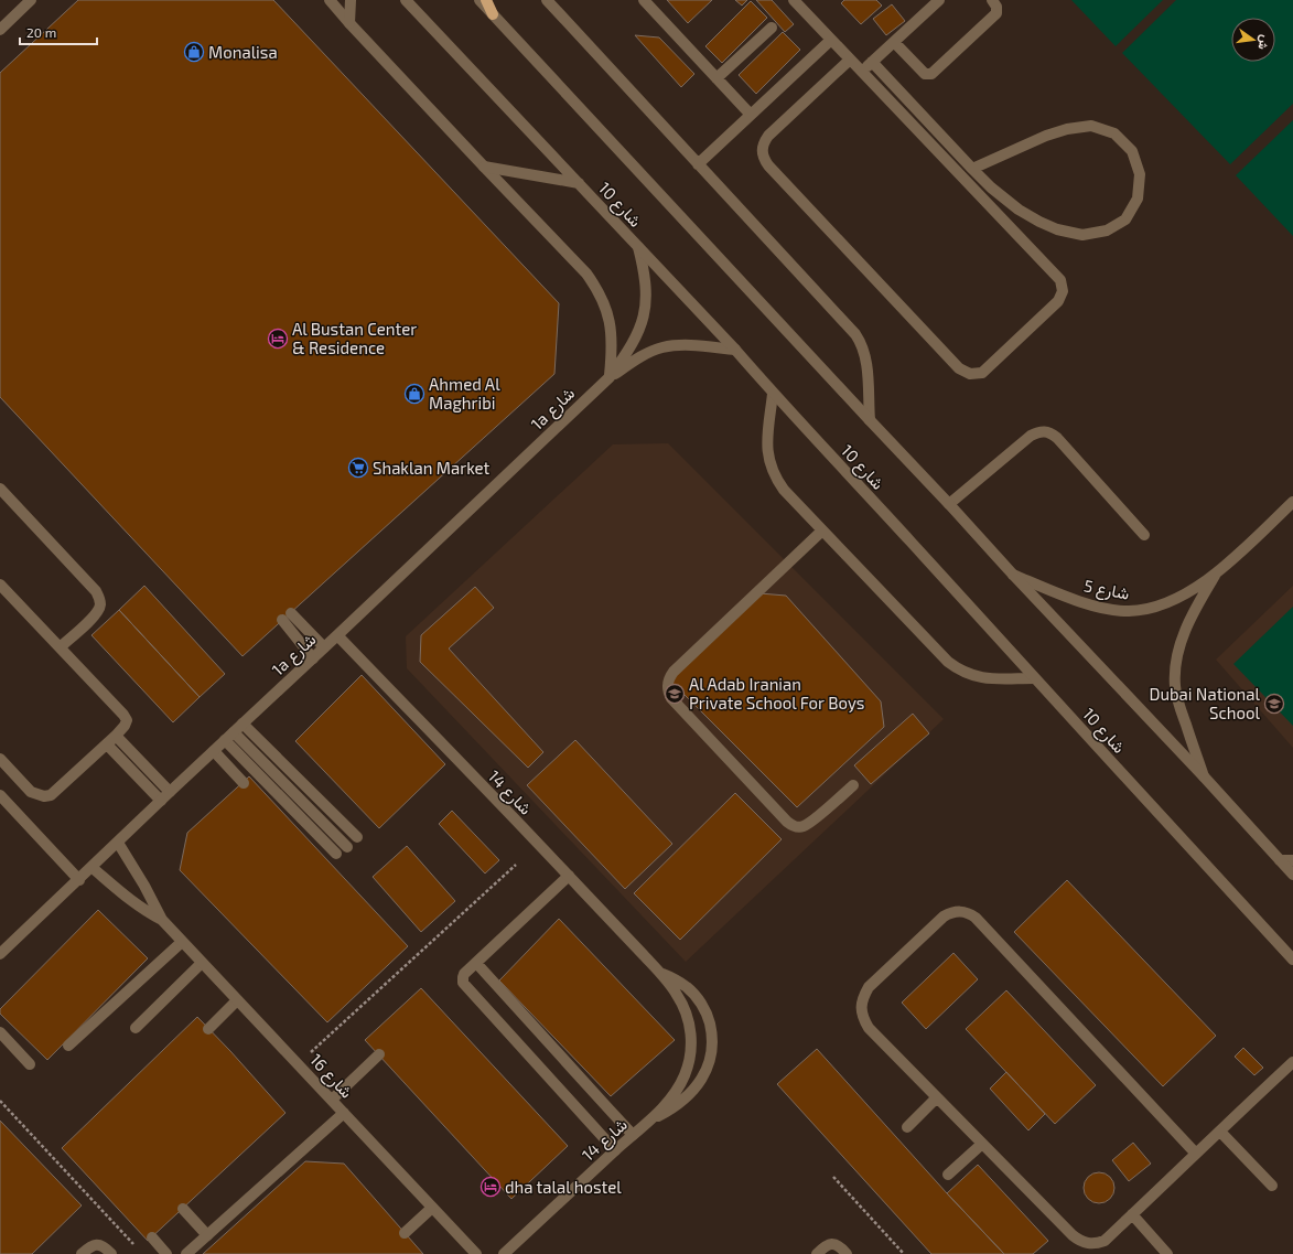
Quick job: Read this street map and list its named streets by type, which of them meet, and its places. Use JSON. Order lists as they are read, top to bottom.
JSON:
{
  "streets": {
    "street": [
      "شارع 10",
      "1a شارع",
      "شارع 5",
      "شارع 14",
      "شارع 16"
    ]
  },
  "crossings": [
    ["شارع 10", "1a شارع"],
    ["1a شارع", "شارع 14"],
    ["1a شارع", "شارع 16"]
  ],
  "places": {
    "shop": ["Monalisa", "Ahmed Al Maghribi"],
    "hotel": ["Al Bustan Center & Residence", "dha talal hostel"],
    "supermarket": ["Shaklan Market"],
    "school or university": ["Al Adab Iranian Private School For Boys", "Dubai National School"]
  },
  "scale_bar": "20 m",
  "north": "right"
}
